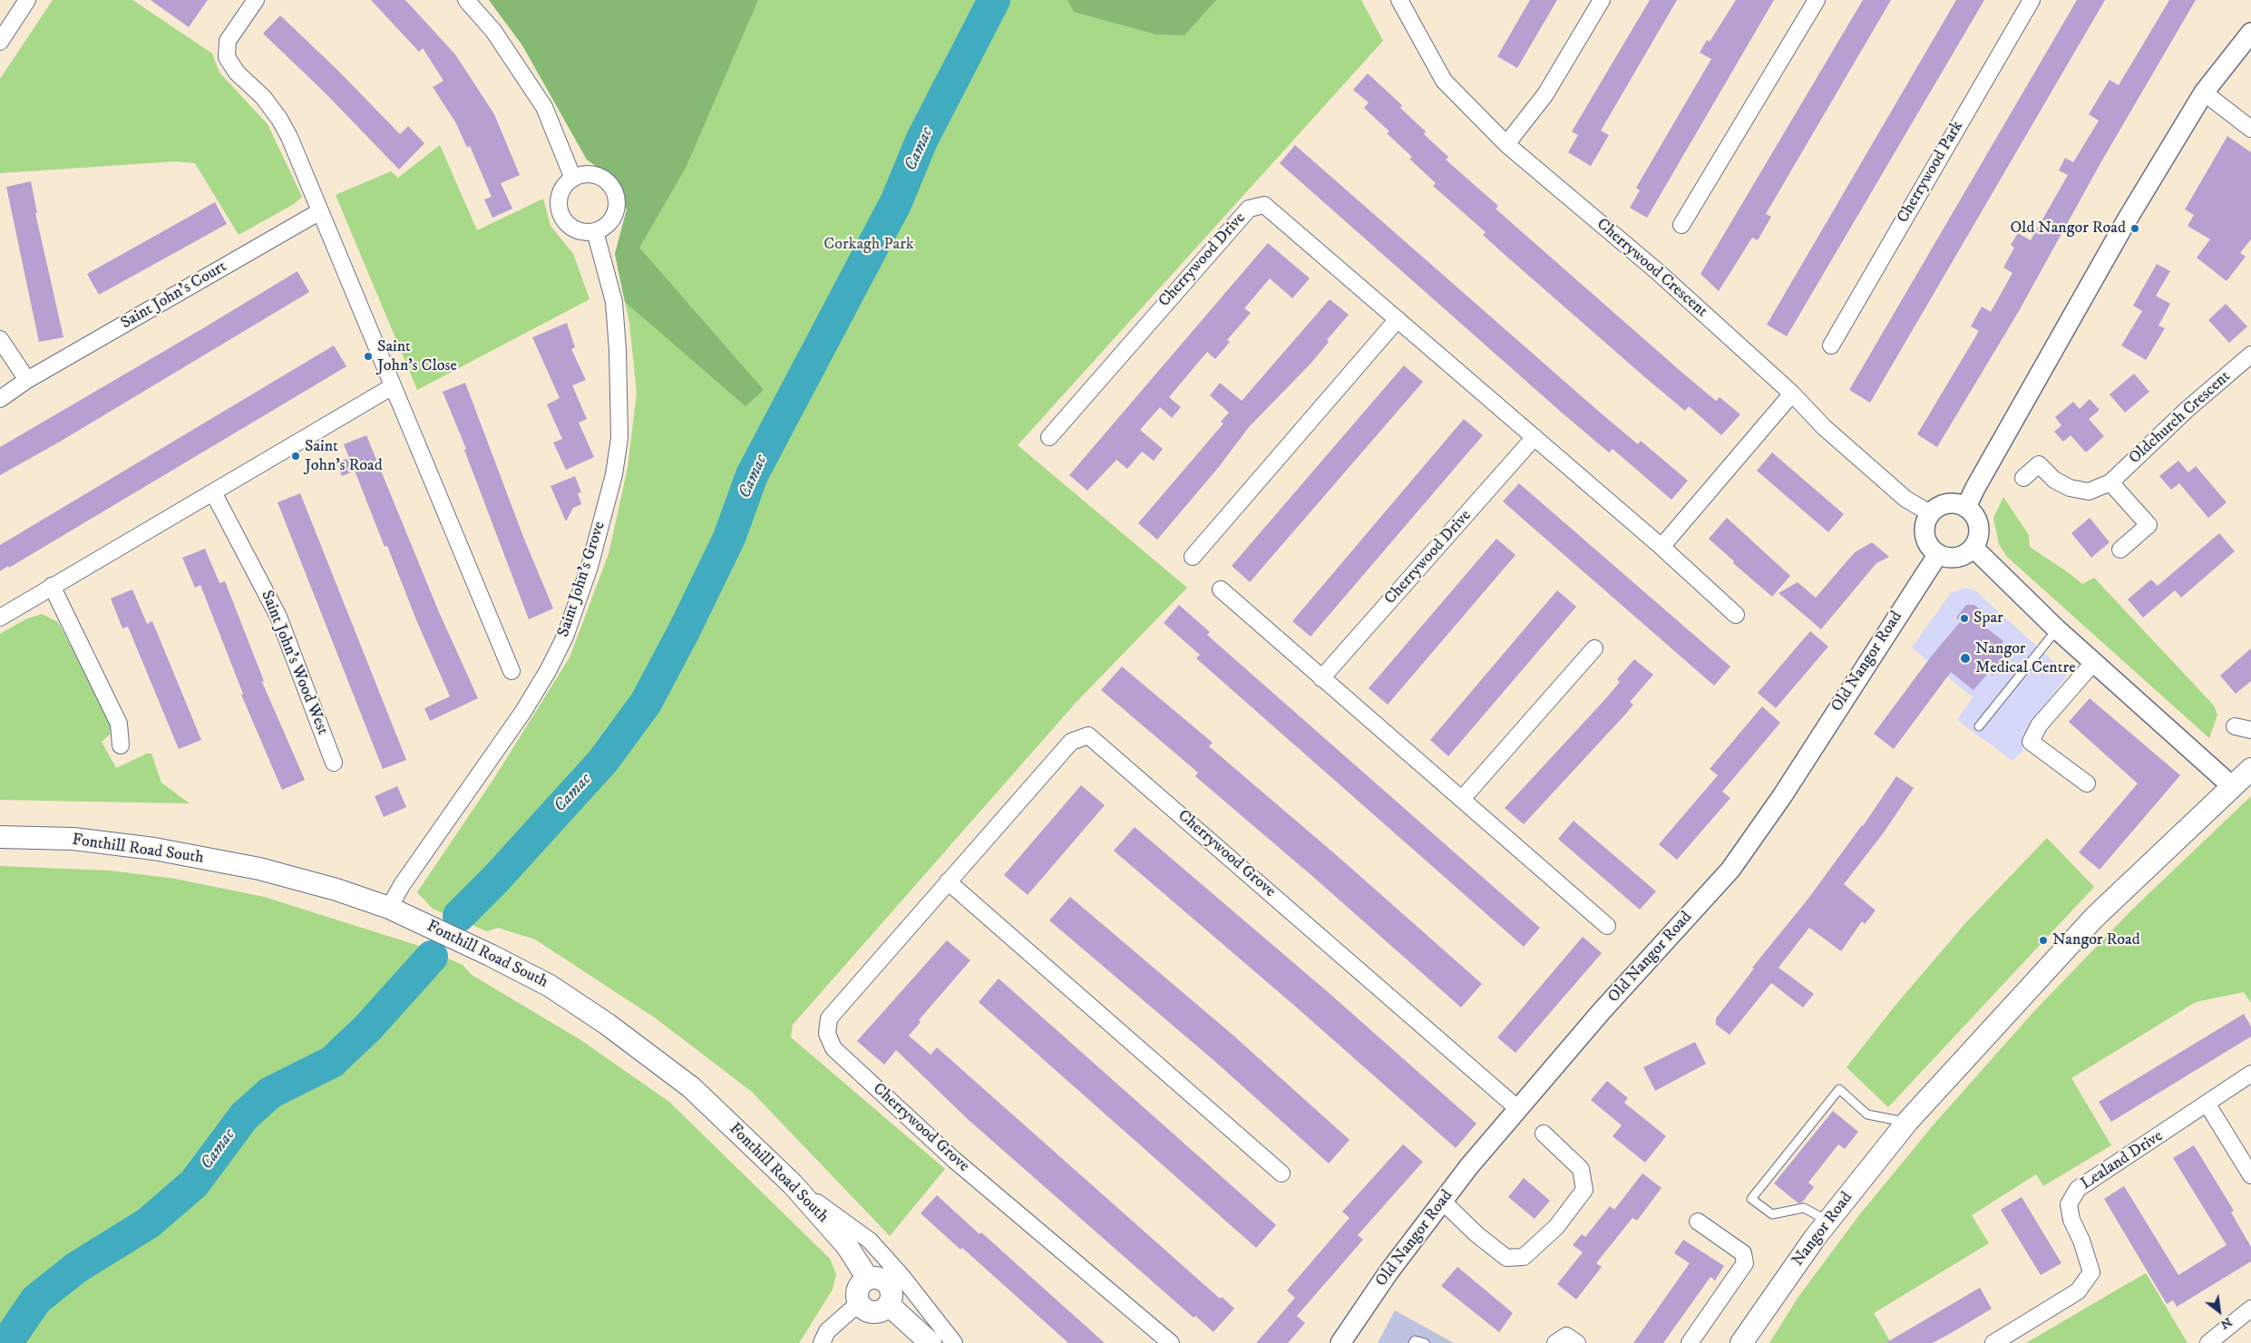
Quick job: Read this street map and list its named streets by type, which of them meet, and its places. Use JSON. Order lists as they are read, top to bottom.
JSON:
{
  "streets": {
    "main road": ["Fonthill Road South", "Nangor Road"],
    "street": [
      "Cherrywood Park",
      "Cherrywood Drive",
      "Cherrywood Crescent",
      "Saint John's Court",
      "Oldchurch Crescent",
      "Saint John's Grove",
      "Old Nangor Road",
      "Saint John's Wood West",
      "Cherrywood Grove",
      "Lealand Drive"
    ]
  },
  "crossings": [
    ["Cherrywood Crescent", "Old Nangor Road"],
    ["Saint John's Grove", "Fonthill Road South"],
    ["Old Nangor Road", "Cherrywood Grove"]
  ],
  "water": ["Camac"],
  "parks": ["Corkagh Park"],
  "places": [
    "Old Nangor Road",
    "Saint John's Close",
    "Saint John's Road",
    "Spar",
    "Nangor Medical Centre",
    "Nangor Road"
  ],
  "north": "bottom right"
}
